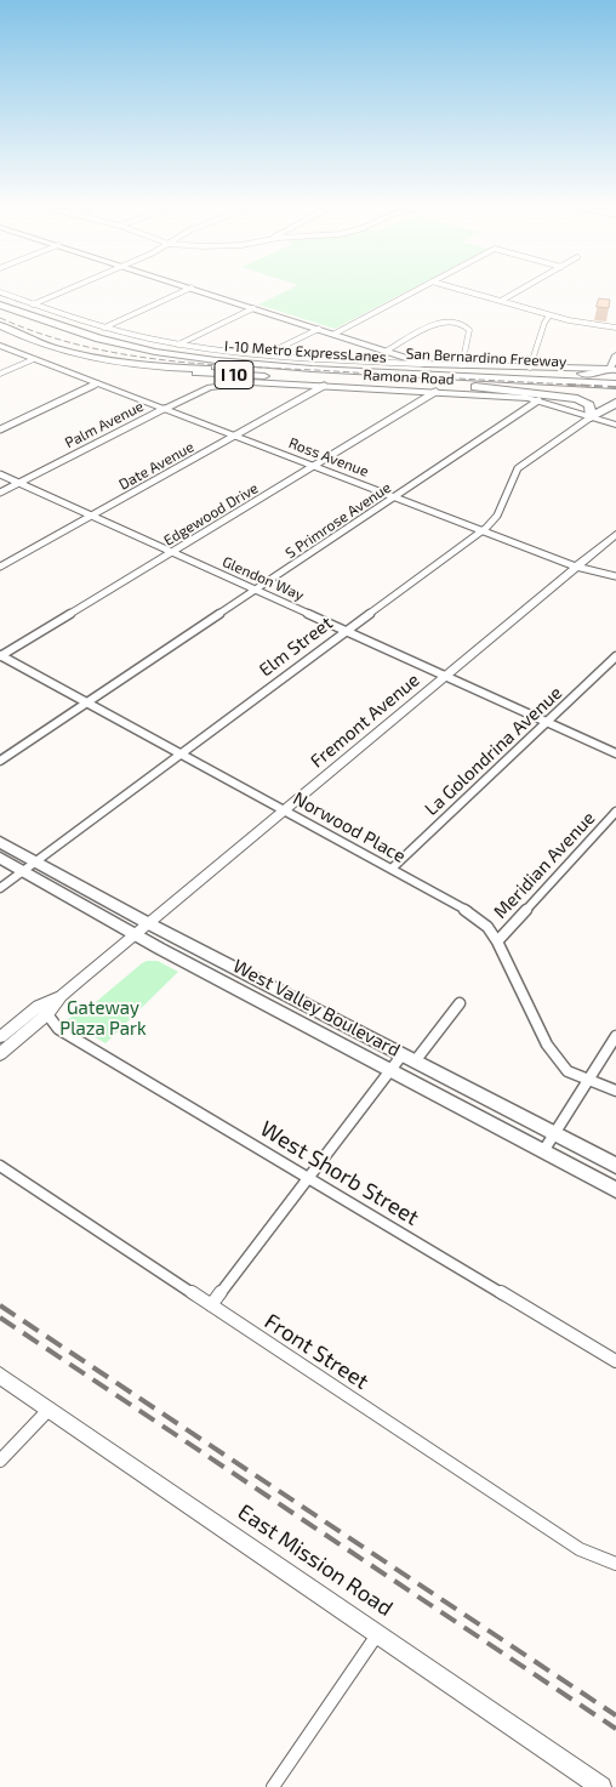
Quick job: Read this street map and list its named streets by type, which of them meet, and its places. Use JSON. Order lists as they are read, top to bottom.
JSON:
{
  "streets": {
    "highway": ["I-10 Metro ExpressLanes", "San Bernardino Freeway", "I 10"],
    "main road": ["West Valley Boulevard"],
    "street": [
      "Ramona Road",
      "Palm Avenue",
      "Ross Avenue",
      "Date Avenue",
      "Edgewood Drive",
      "S Primrose Avenue",
      "Glendon Way",
      "Elm Street",
      "Fremont Avenue",
      "La Golondrina Avenue",
      "Norwood Place",
      "Meridian Avenue",
      "West Shorb Street",
      "Front Street",
      "East Mission Road"
    ]
  },
  "crossings": [
    ["I-10 Metro ExpressLanes", "San Bernardino Freeway"],
    ["Ramona Road", "Palm Avenue"],
    ["Ramona Road", "Date Avenue"],
    ["Ramona Road", "Edgewood Drive"],
    ["Ramona Road", "S Primrose Avenue"],
    ["Ramona Road", "Elm Street"],
    ["Palm Avenue", "Ross Avenue"],
    ["Palm Avenue", "Glendon Way"],
    ["Ross Avenue", "Date Avenue"],
    ["Ross Avenue", "Edgewood Drive"],
    ["Ross Avenue", "S Primrose Avenue"],
    ["Ross Avenue", "Elm Street"],
    ["Ross Avenue", "Fremont Avenue"],
    ["Date Avenue", "Glendon Way"],
    ["Edgewood Drive", "Glendon Way"],
    ["Edgewood Drive", "Norwood Place"],
    ["S Primrose Avenue", "Glendon Way"],
    ["S Primrose Avenue", "Norwood Place"],
    ["Glendon Way", "Elm Street"],
    ["Glendon Way", "Fremont Avenue"],
    ["Glendon Way", "La Golondrina Avenue"],
    ["Elm Street", "Norwood Place"],
    ["Elm Street", "West Valley Boulevard"],
    ["Fremont Avenue", "Norwood Place"],
    ["Fremont Avenue", "West Valley Boulevard"],
    ["La Golondrina Avenue", "Norwood Place"],
    ["Norwood Place", "Meridian Avenue"]
  ],
  "parks": ["Gateway Plaza Park"]
}
